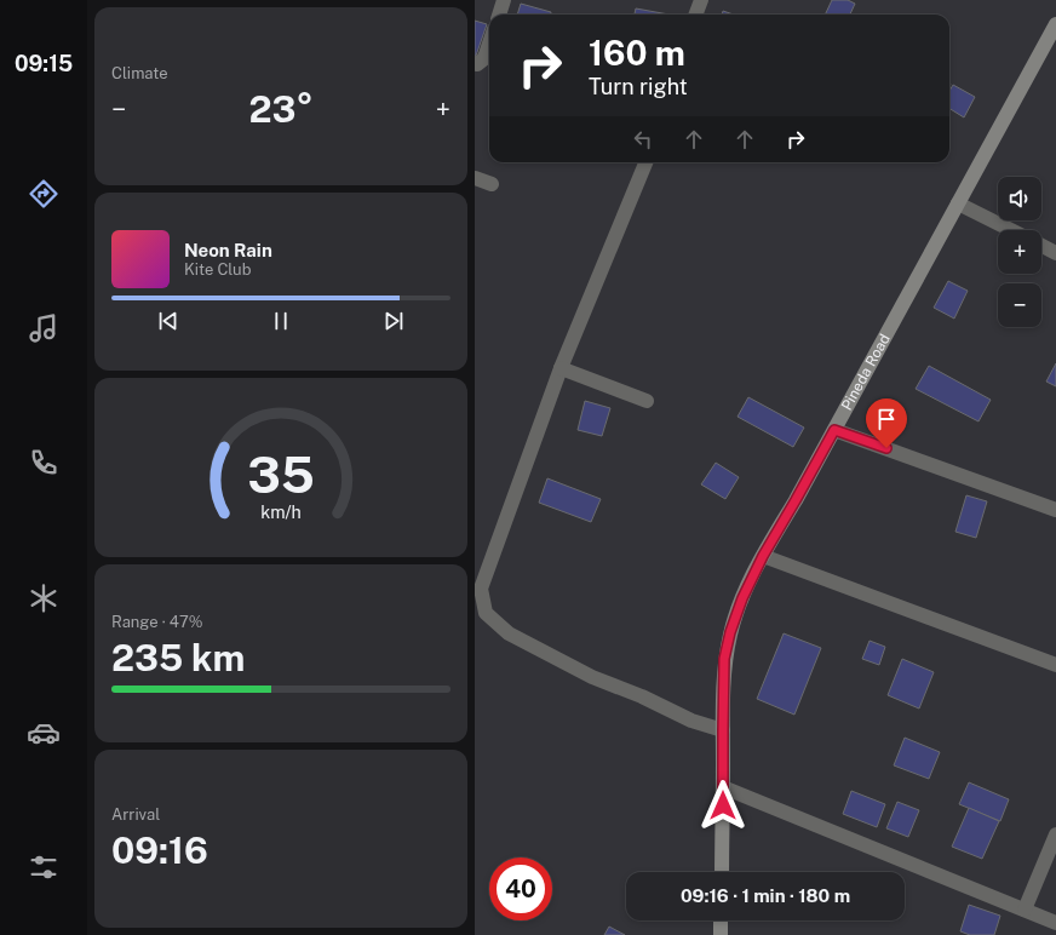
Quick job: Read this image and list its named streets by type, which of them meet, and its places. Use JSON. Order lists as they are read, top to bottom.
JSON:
{
  "streets": {
    "street": ["Pineda Road"]
  },
  "page": {
    "tabs": "09:15",
    "tile": [
      "Climate",
      ["Range · 47%", "235 km"],
      ["Arrival", "09:16"]
    ],
    "turn": ["160 m", "Turn right"],
    "heat": ["−", "23°", "+"],
    "map_buttons": ["+", "−"],
    "song": ["Neon Rain", "Kite Club"],
    "limit": "40",
    "trip": "09:16 · 1 min · 180 m",
    "gauge": ["35", "km/h"]
  }
}
